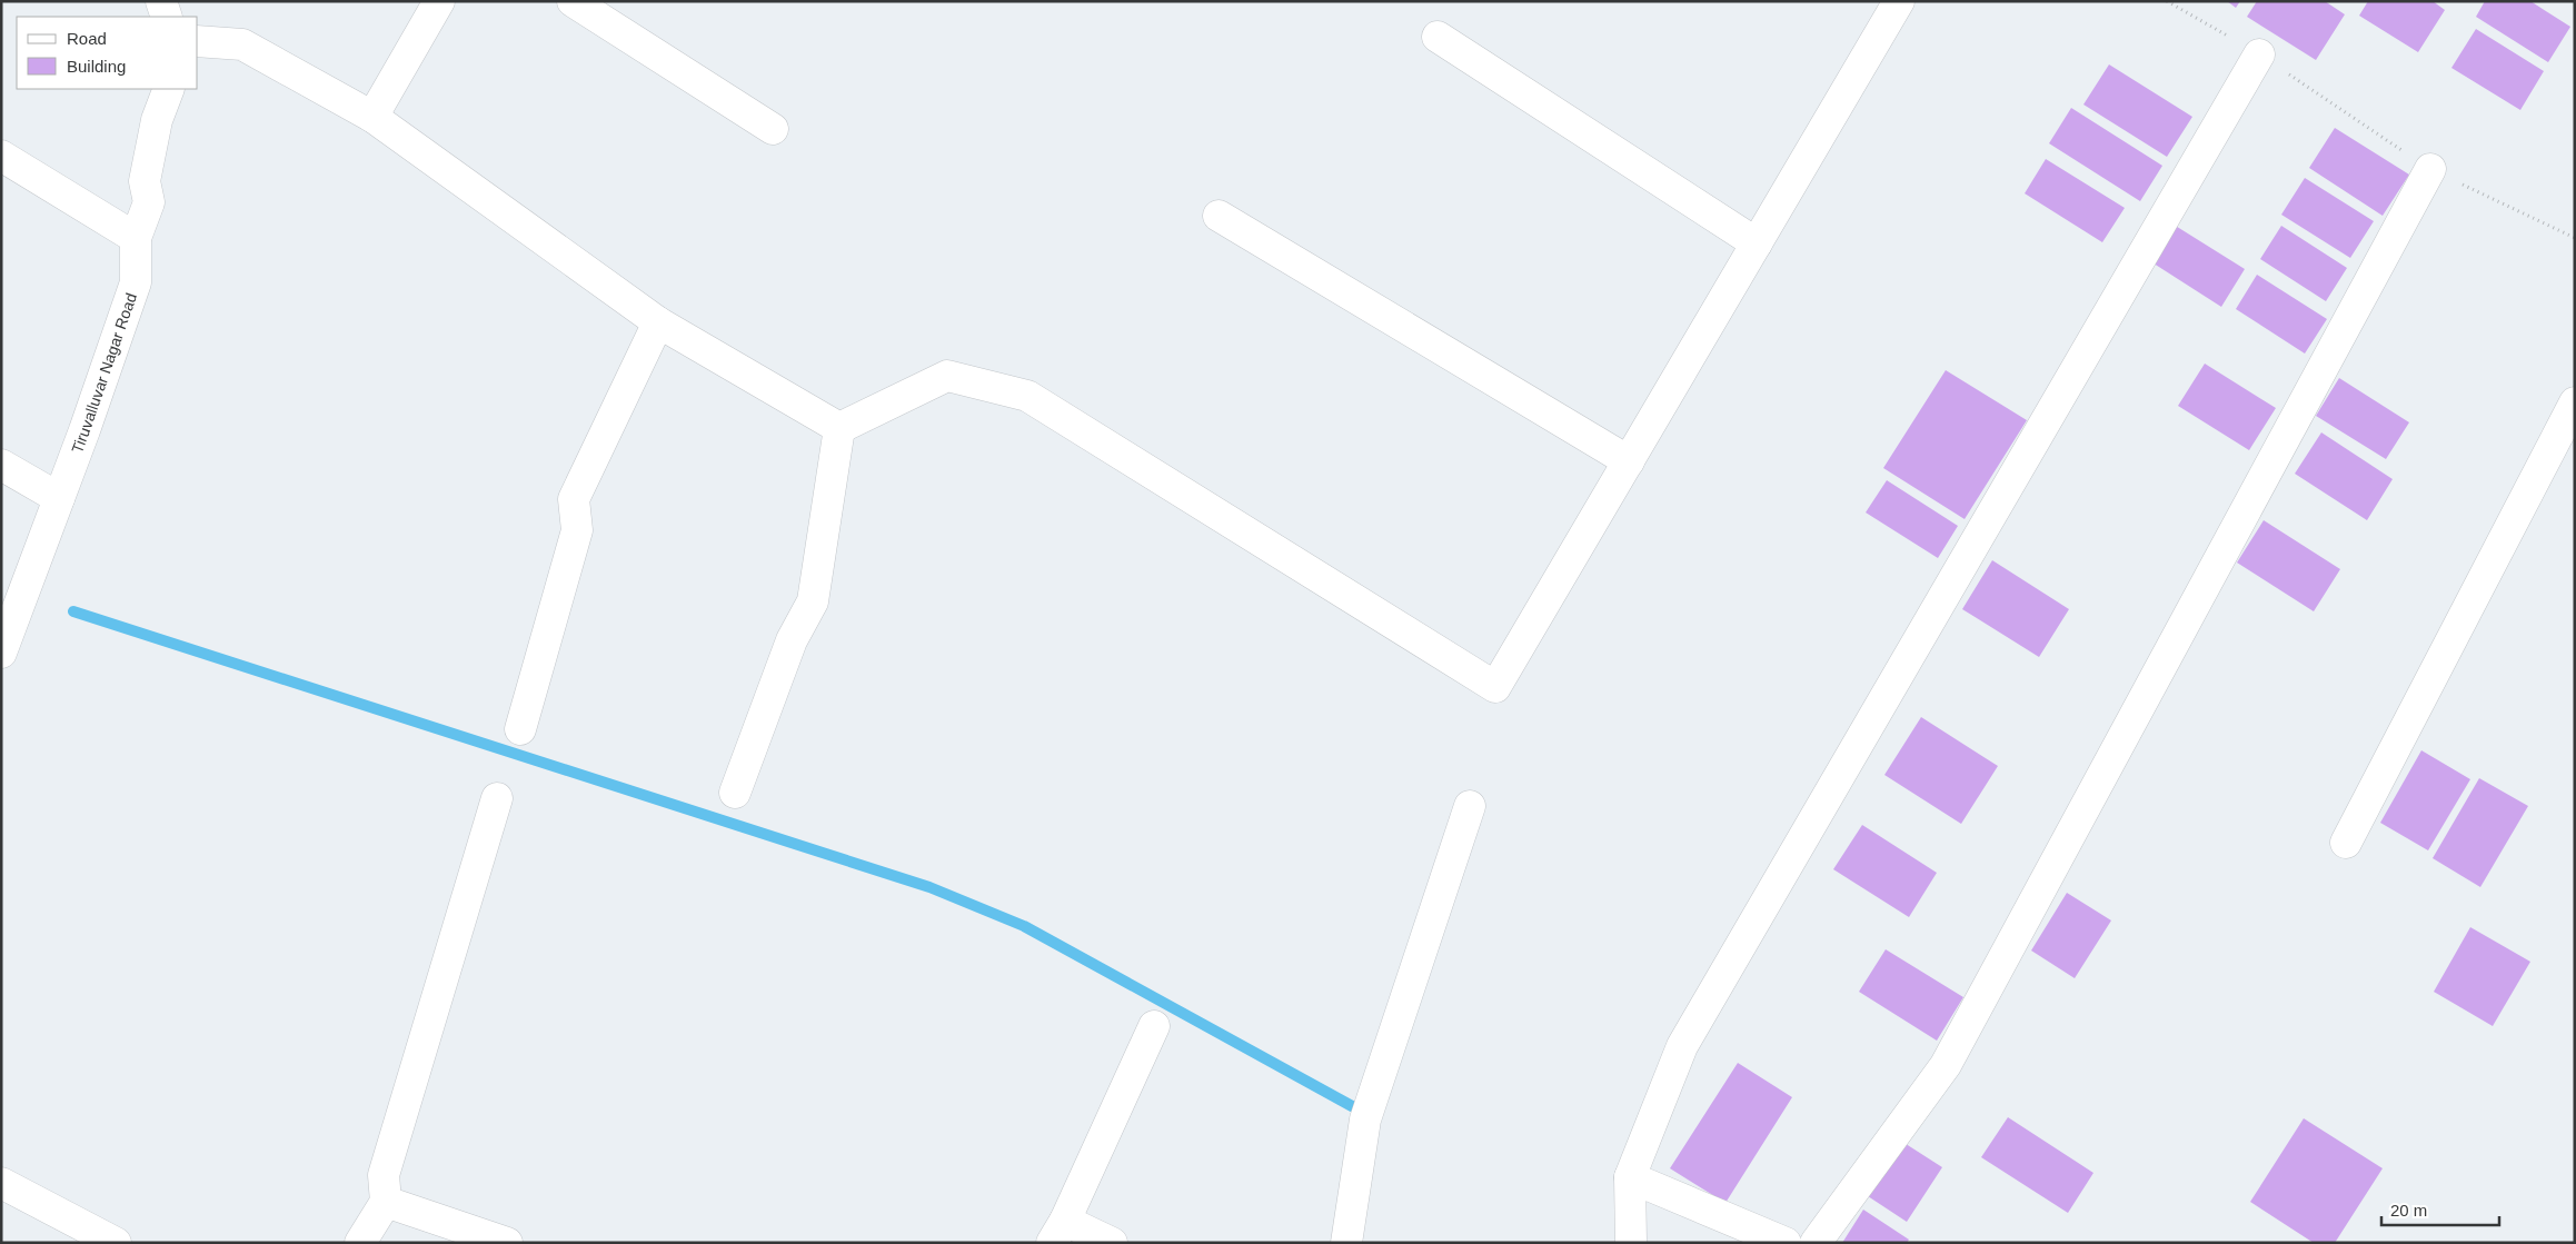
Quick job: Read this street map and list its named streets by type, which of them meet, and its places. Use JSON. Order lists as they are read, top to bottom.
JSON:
{
  "streets": {
    "street": ["Tiruvalluvar Nagar Road"]
  },
  "legend": ["Road", "Building"],
  "scale_bar": "20 m"
}
